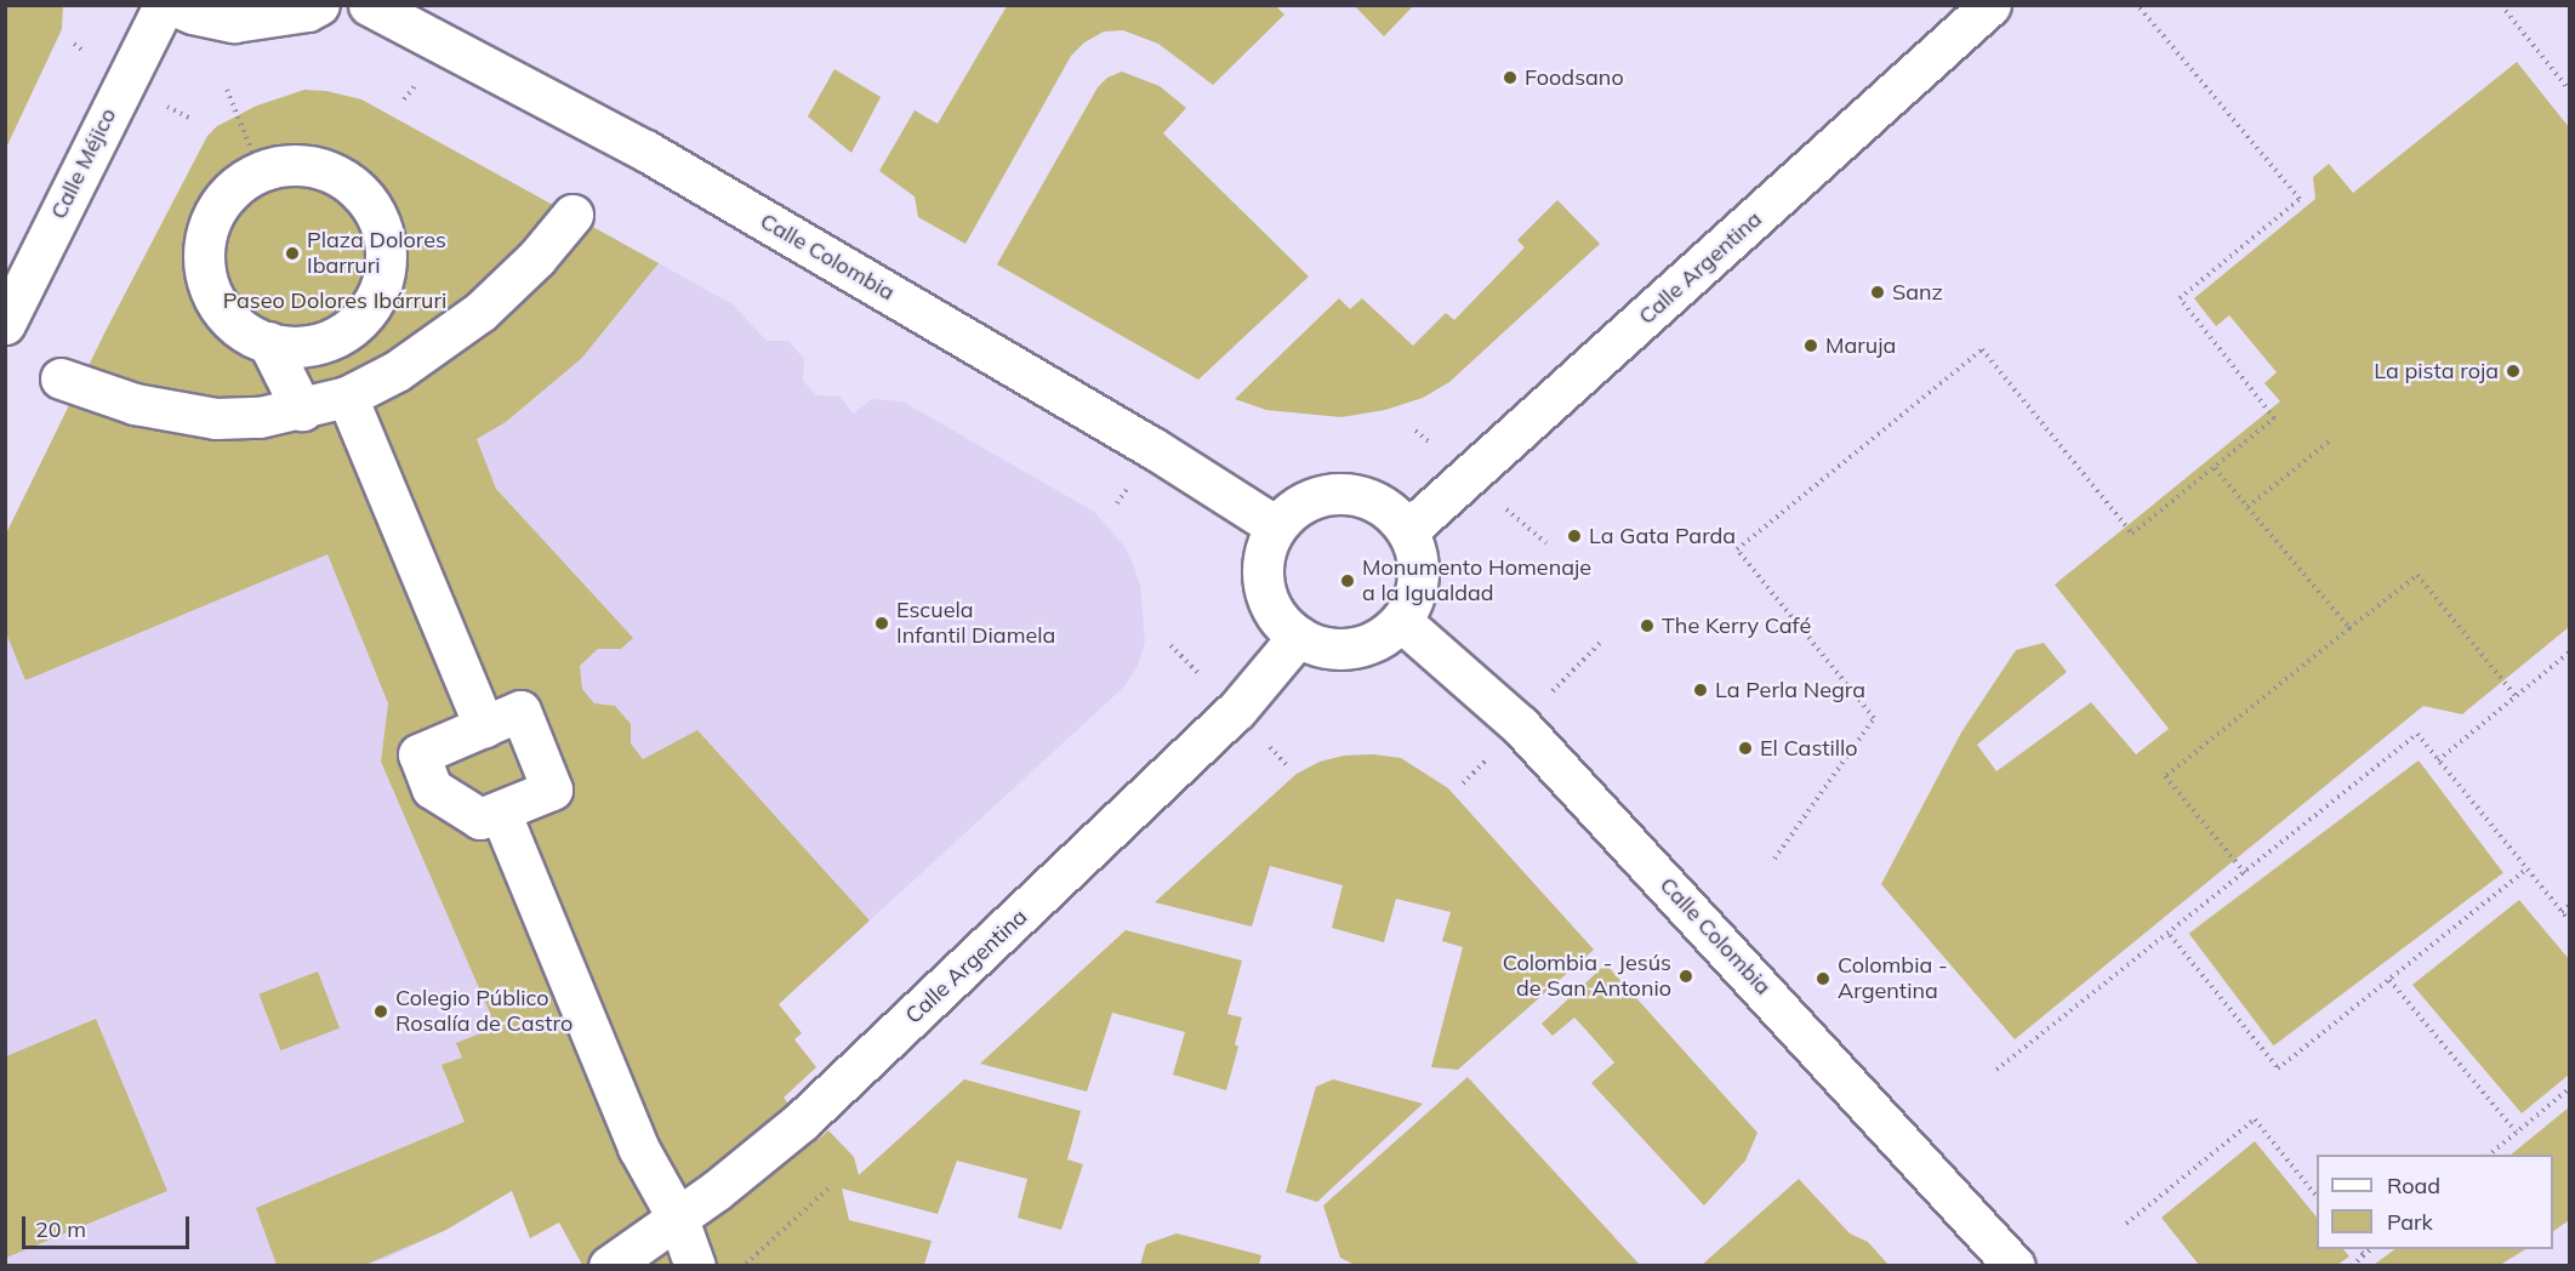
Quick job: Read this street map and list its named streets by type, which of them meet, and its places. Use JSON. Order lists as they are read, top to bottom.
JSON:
{
  "streets": {
    "street": ["Calle Méjico", "Calle Colombia", "Calle Argentina"]
  },
  "crossings": [
    ["Calle Colombia", "Calle Argentina"]
  ],
  "parks": ["Paseo Dolores Ibárruri"],
  "places": [
    "Foodsano",
    "Plaza Dolores Ibarruri",
    "Sanz",
    "Maruja",
    "La pista roja",
    "La Gata Parda",
    "Monumento Homenaje a la Igualdad",
    "Escuela Infantil Diamela",
    "The Kerry Café",
    "La Perla Negra",
    "El Castillo",
    "Colombia - Jesús de San Antonio",
    "Colombia - Argentina",
    "Colegio Público Rosalía de Castro"
  ],
  "legend": ["Road", "Park"],
  "scale_bar": "20 m"
}
